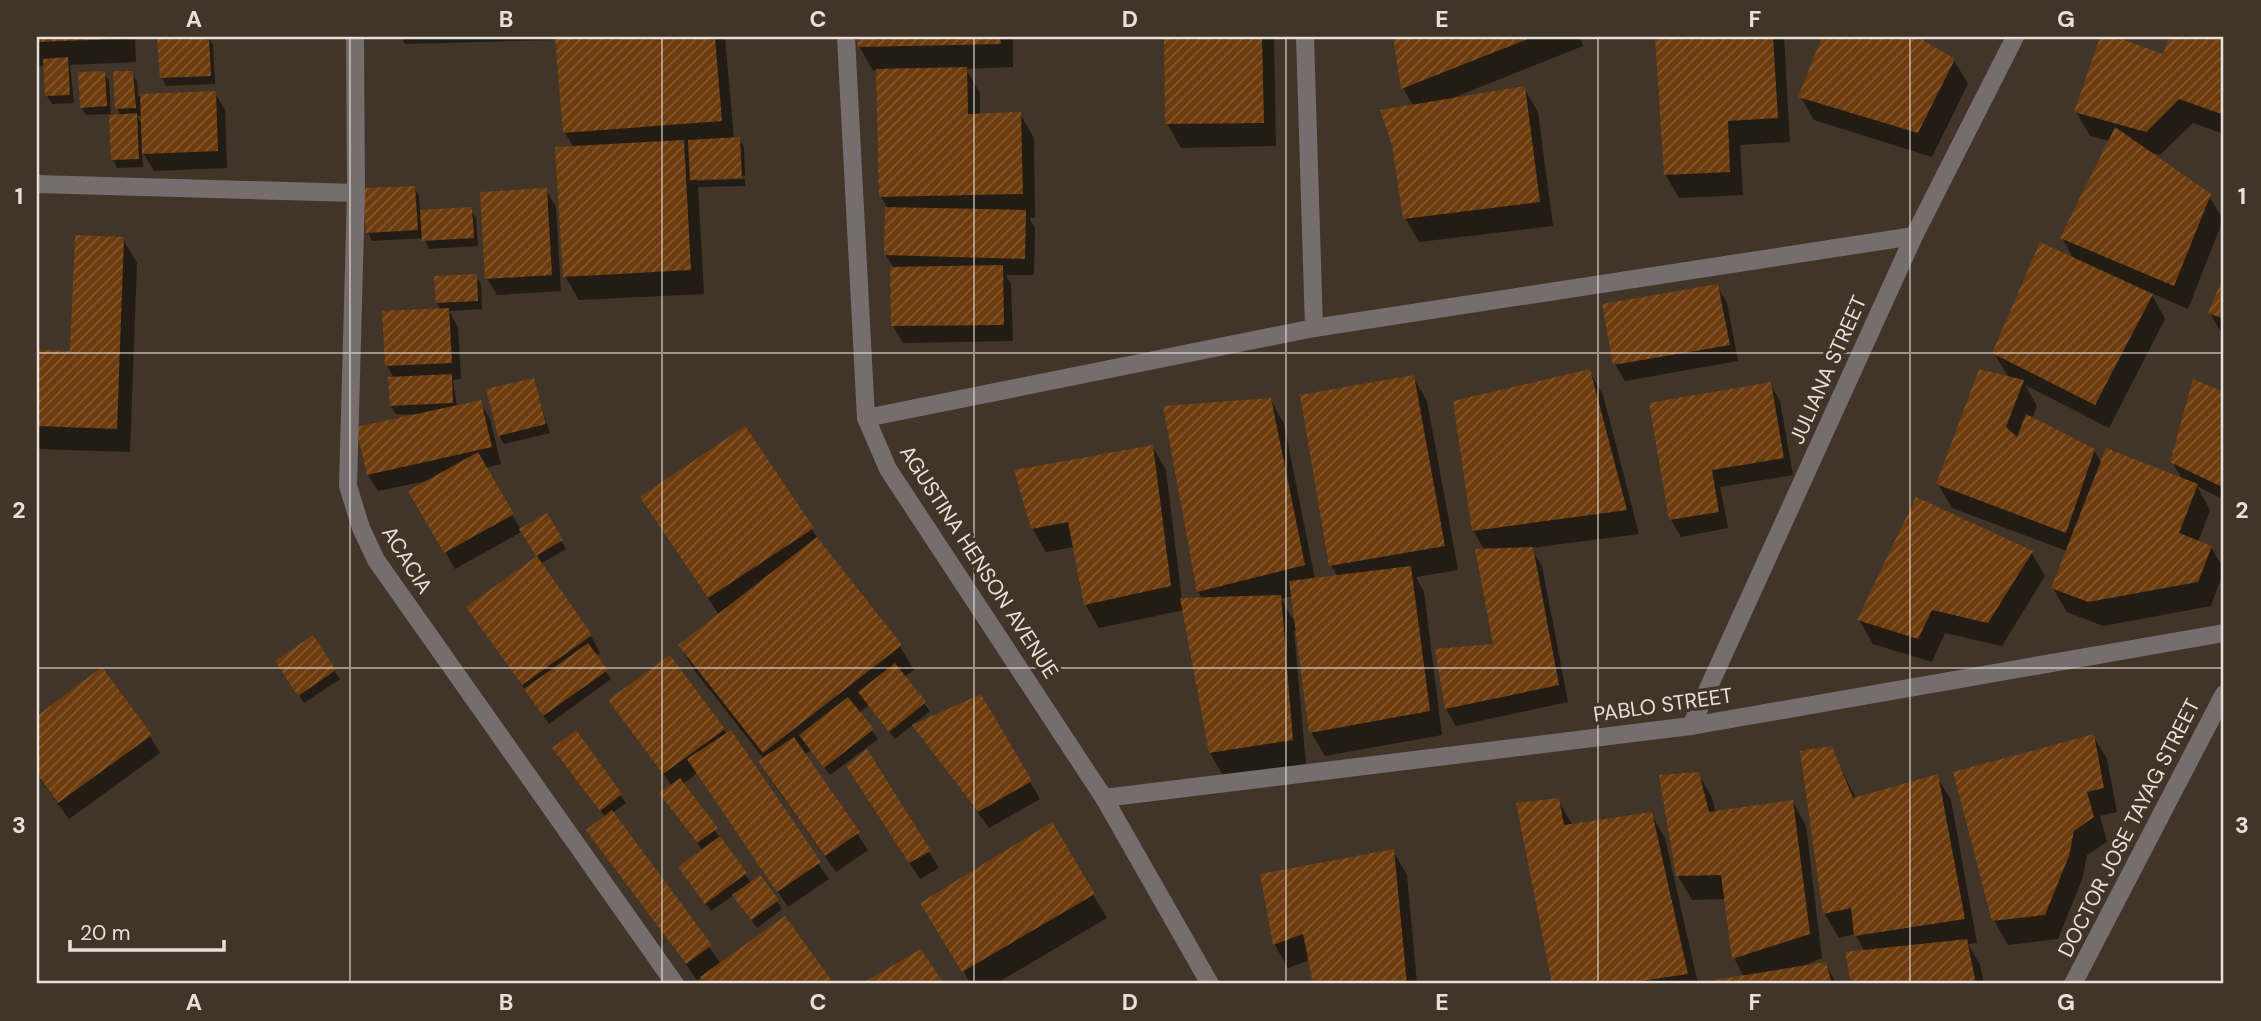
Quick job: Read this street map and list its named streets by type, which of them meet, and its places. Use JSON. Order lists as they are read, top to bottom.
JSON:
{
  "streets": {
    "street": [
      "JULIANA STREET",
      "ACACIA",
      "AGUSTINA HENSON AVENUE",
      "PABLO STREET",
      "DOCTOR JOSE TAYAG STREET"
    ]
  },
  "crossings": [
    ["JULIANA STREET", "PABLO STREET"],
    ["AGUSTINA HENSON AVENUE", "PABLO STREET"]
  ],
  "scale_bar": "20 m",
  "grid": {
    "columns": [
      "A",
      "B",
      "C",
      "D",
      "E",
      "F",
      "G"
    ],
    "rows": ["1", "2", "3"]
  }
}
